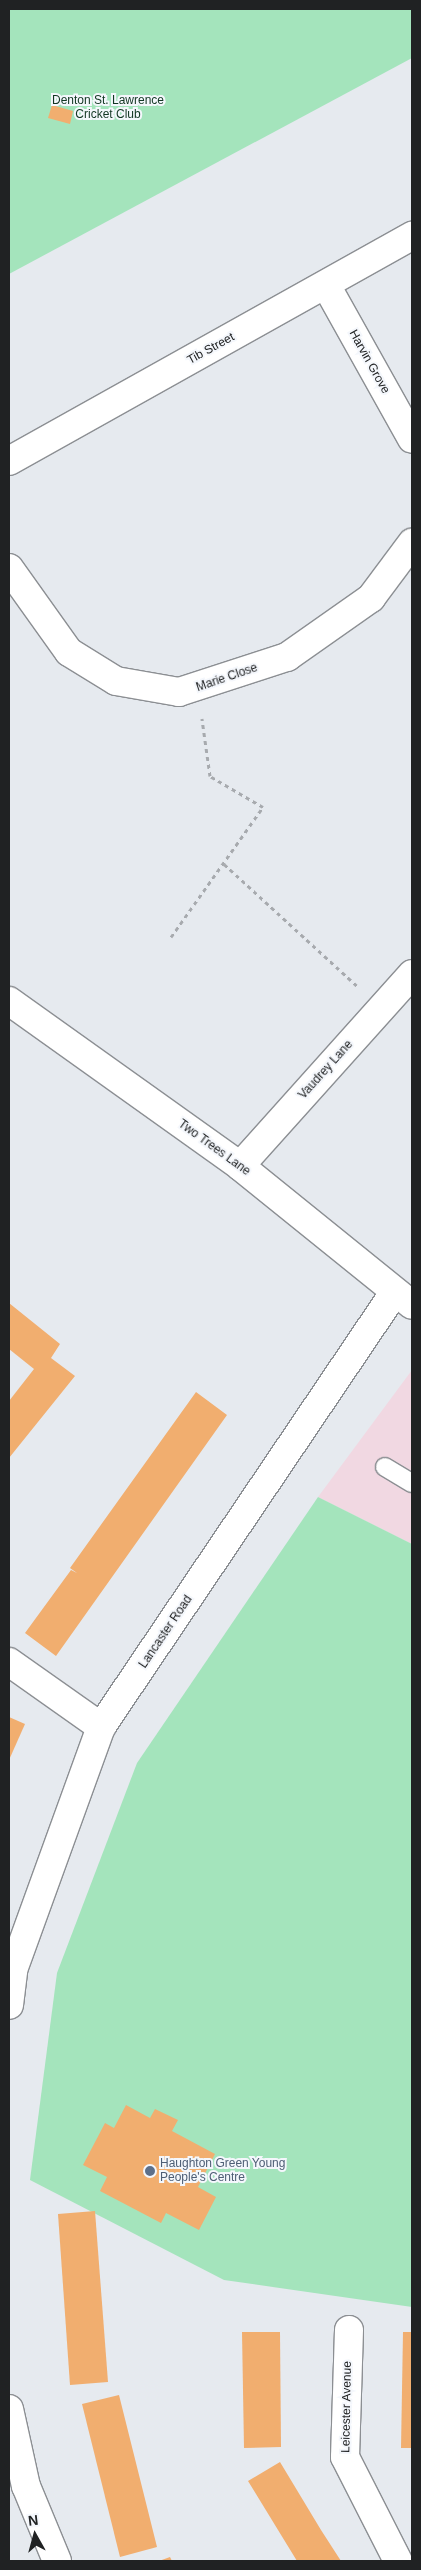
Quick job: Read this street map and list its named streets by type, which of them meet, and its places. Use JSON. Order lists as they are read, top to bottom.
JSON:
{
  "streets": {
    "street": [
      "Tib Street",
      "Harvin Grove",
      "Marie Close",
      "Vaudrey Lane",
      "Two Trees Lane",
      "Lancaster Road",
      "Leicester Avenue"
    ]
  },
  "crossings": [
    ["Tib Street", "Harvin Grove"],
    ["Vaudrey Lane", "Two Trees Lane"],
    ["Two Trees Lane", "Lancaster Road"]
  ],
  "parks": ["Denton St. Lawrence Cricket Club"],
  "places": ["Haughton Green Young People's Centre"],
  "north": "top"
}
